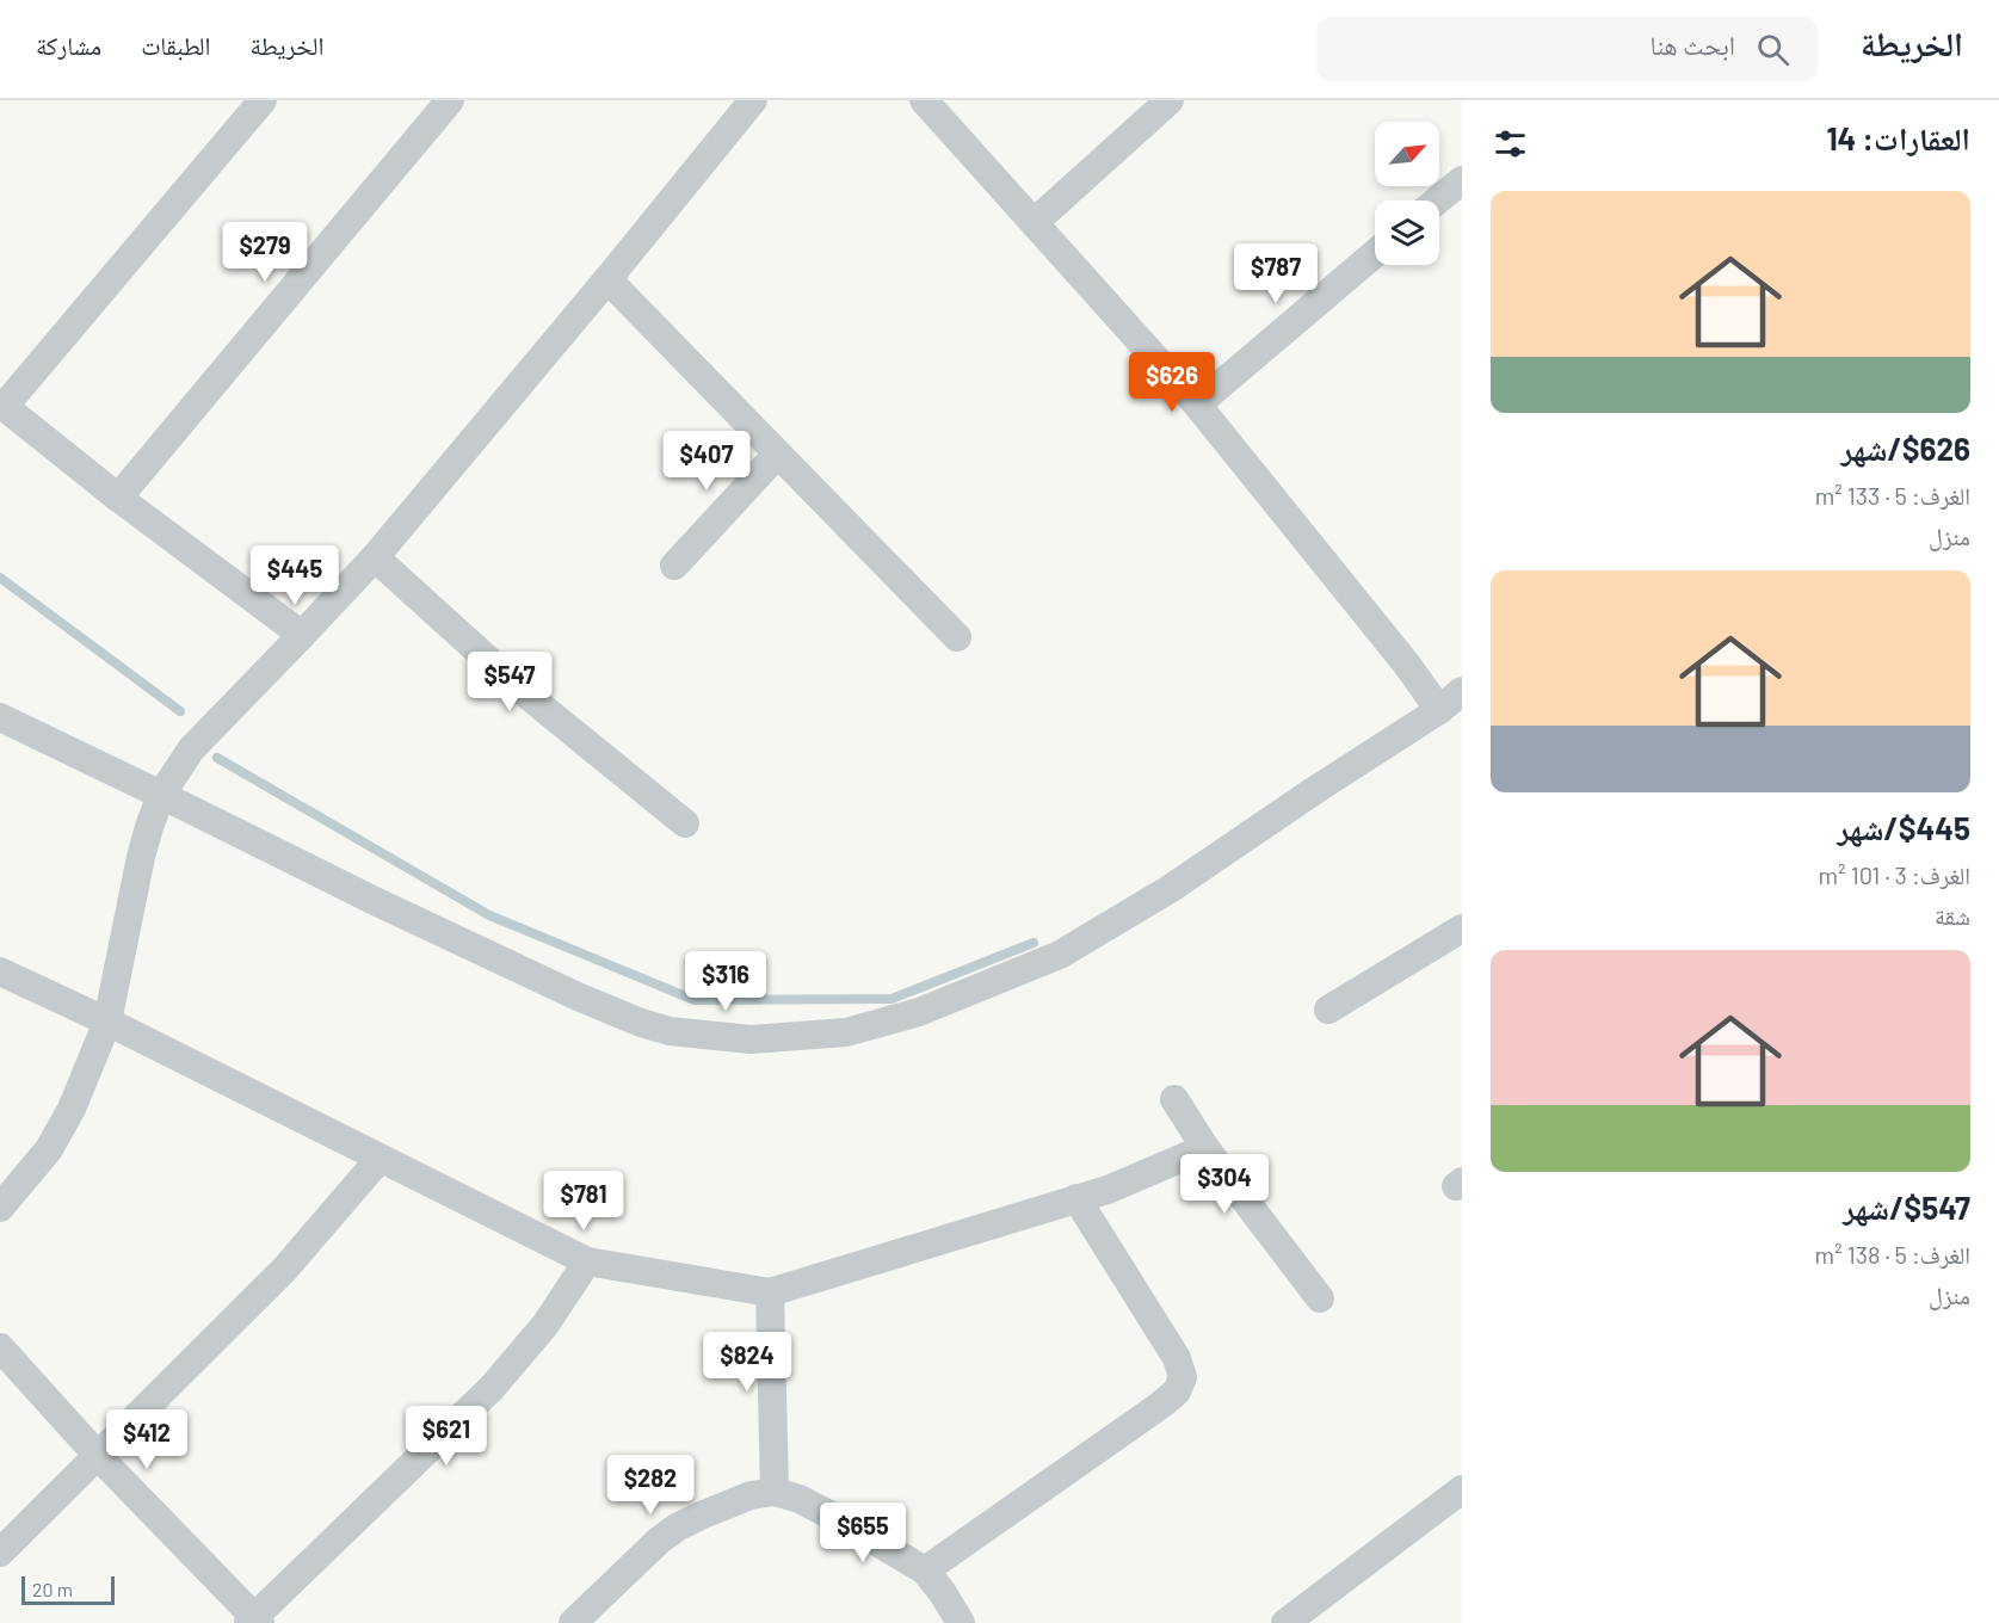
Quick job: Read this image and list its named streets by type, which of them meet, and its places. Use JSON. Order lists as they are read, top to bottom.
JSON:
{
  "scale_bar": "20 m",
  "north": "top right",
  "page": {
    "header": "الخريطة",
    "search": "ابحث هنا",
    "nav": ["الخريطة", "الطبقات", "مشاركة"],
    "heading": "العقارات: 14",
    "list": [
      {
        "name": "$626/شهر",
        "note": "الغرف: 5 · 133 m² · منزل"
      },
      {
        "name": "$445/شهر",
        "note": "الغرف: 3 · 101 m² · شقة"
      },
      {
        "name": "$547/شهر",
        "note": "الغرف: 5 · 138 m² · منزل"
      }
    ],
    "price": [
      "$279",
      "$787",
      "$626",
      "$407",
      "$445",
      "$547",
      "$316",
      "$304",
      "$781",
      "$824",
      "$621",
      "$412",
      "$282",
      "$655"
    ],
    "scale": "20 m"
  }
}
